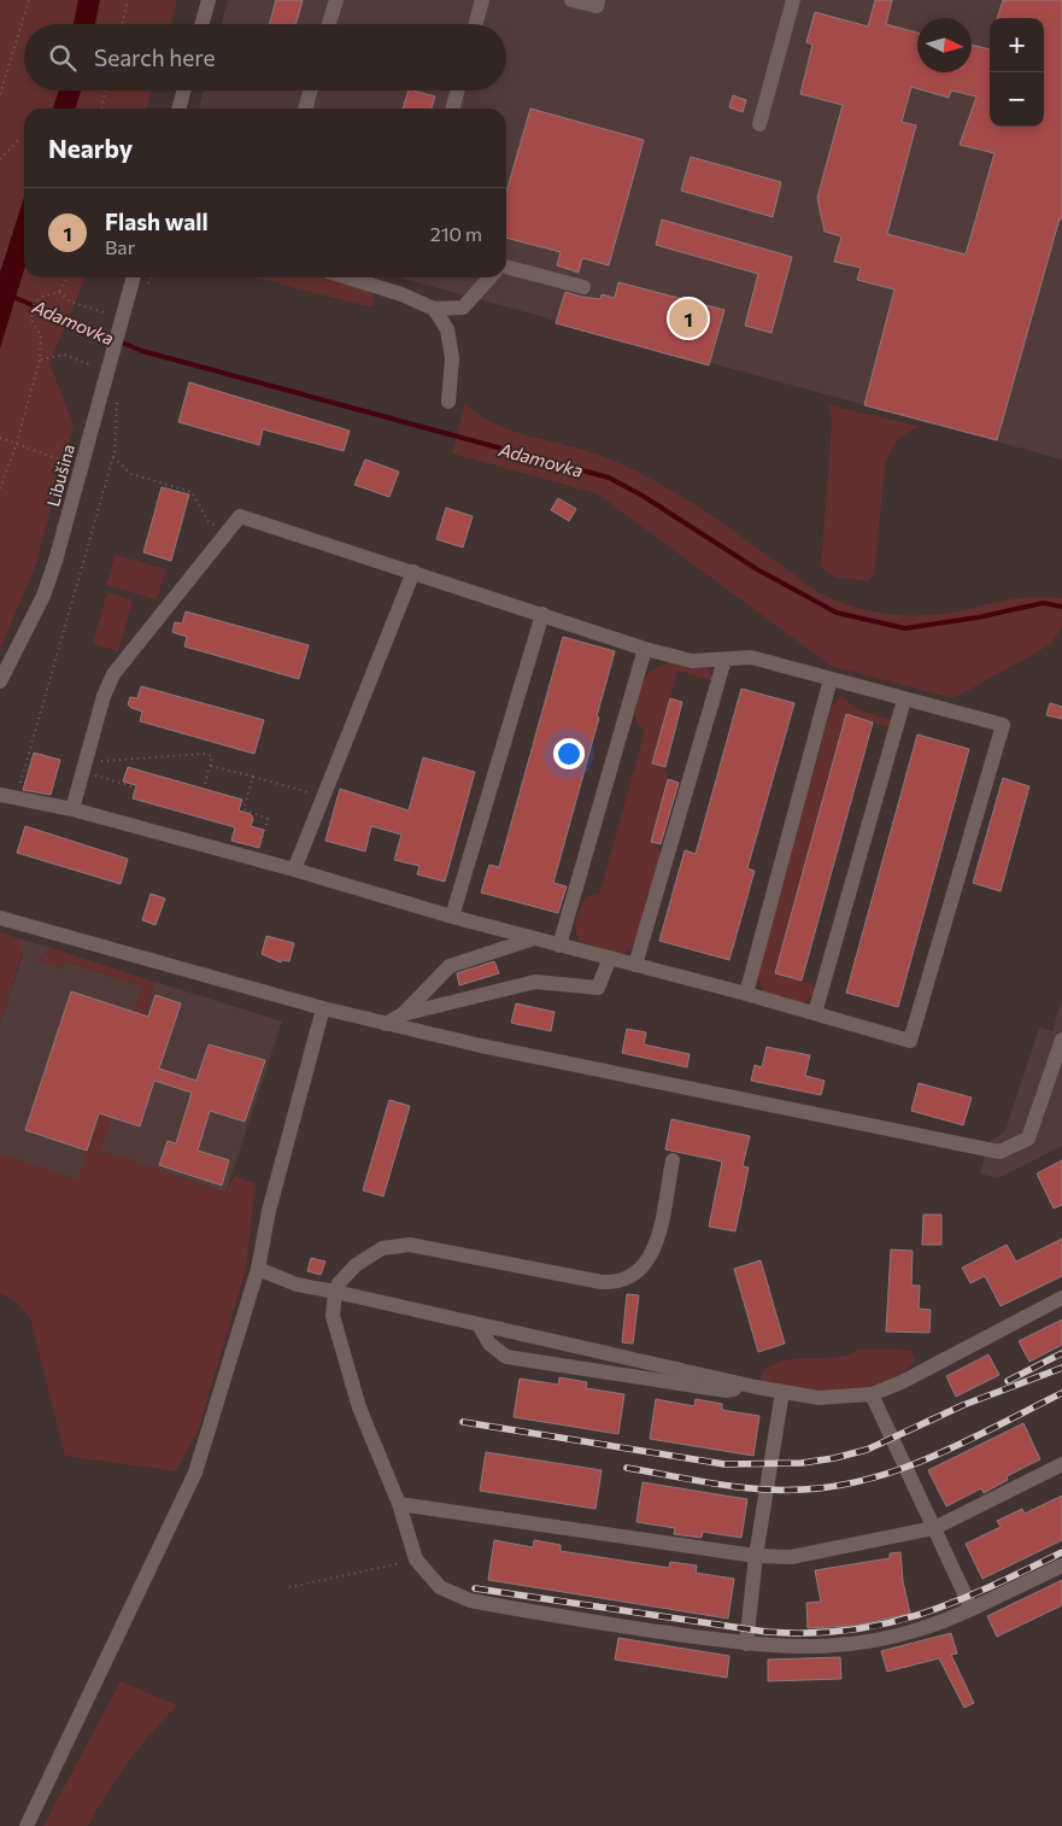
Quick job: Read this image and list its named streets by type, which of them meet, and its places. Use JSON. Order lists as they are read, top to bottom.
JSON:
{
  "streets": {
    "street": ["Libušina"]
  },
  "water": ["Adamovka"],
  "north": "right",
  "page": {
    "map_buttons": ["+", "−"],
    "search": "Search here",
    "heading": "Nearby",
    "list": [
      {
        "mark": "1",
        "name": "Flash wall",
        "note": "Bar",
        "value": "210 m"
      }
    ],
    "pins": "1"
  }
}
